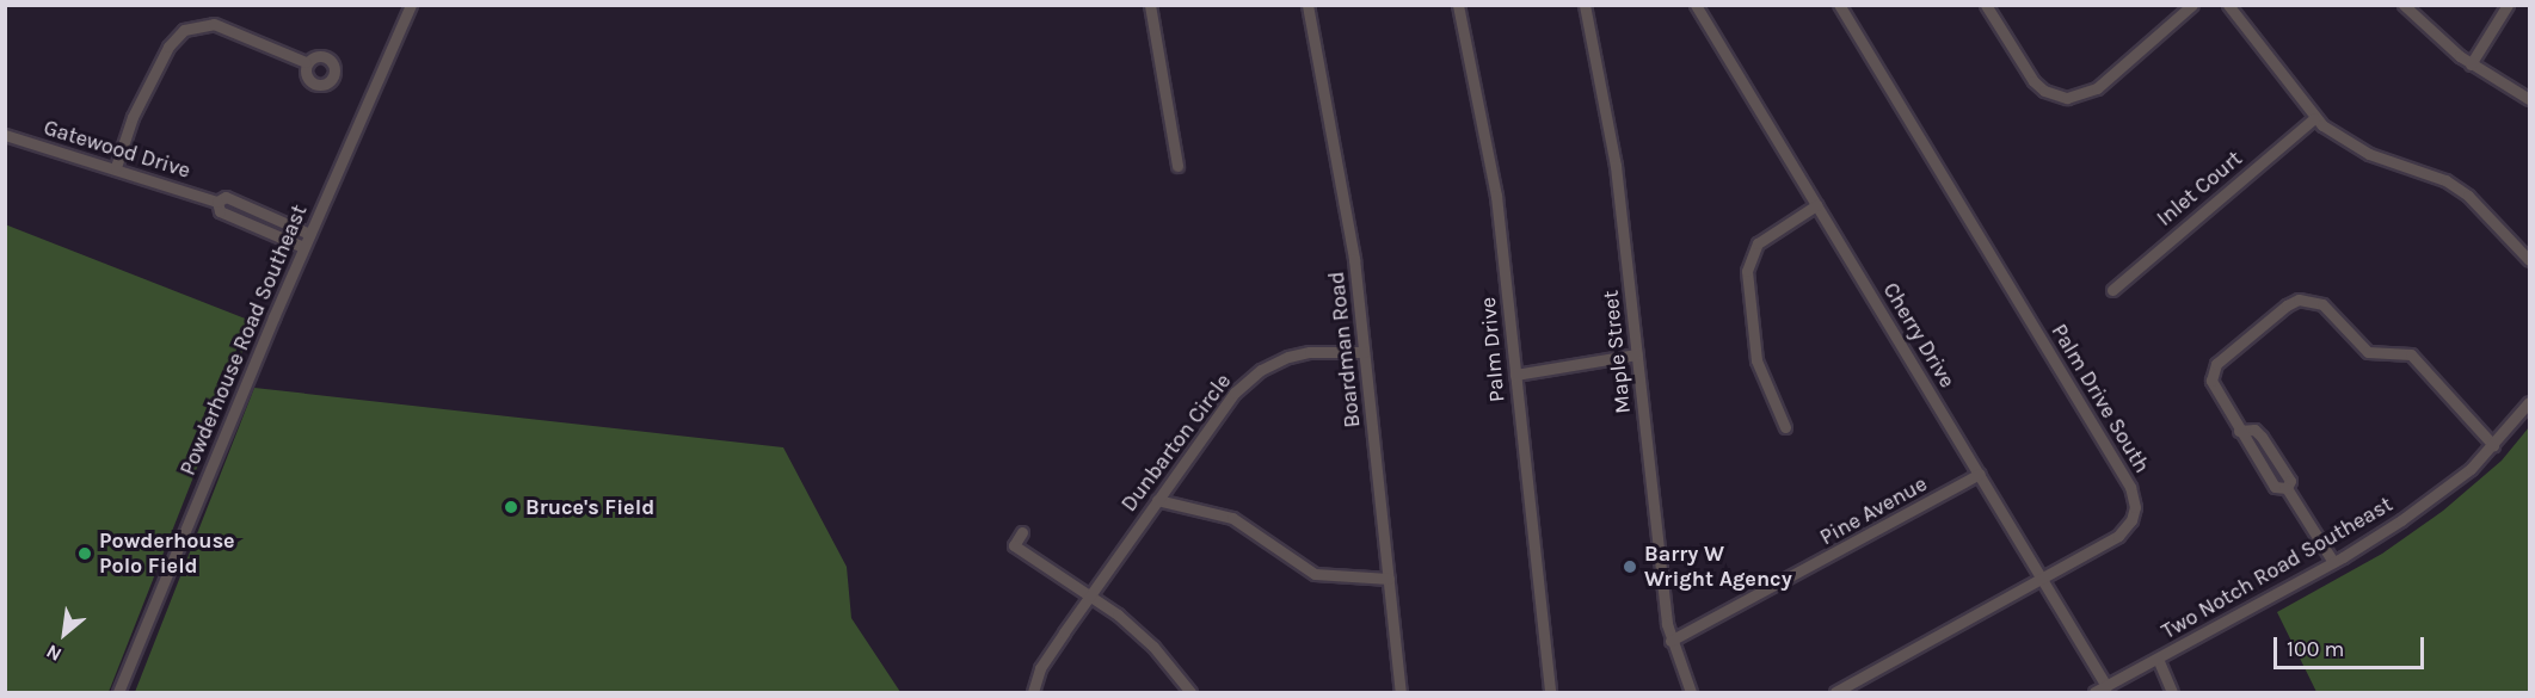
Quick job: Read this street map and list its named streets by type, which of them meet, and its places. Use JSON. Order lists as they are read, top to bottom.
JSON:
{
  "streets": {
    "street": [
      "Gatewood Drive",
      "Inlet Court",
      "Cherry Drive",
      "Powderhouse Road Southeast",
      "Boardman Road",
      "Palm Drive",
      "Maple Street",
      "Palm Drive South",
      "Dunbarton Circle",
      "Pine Avenue",
      "Two Notch Road Southeast"
    ]
  },
  "crossings": [
    ["Gatewood Drive", "Powderhouse Road Southeast"],
    ["Cherry Drive", "Palm Drive South"],
    ["Cherry Drive", "Pine Avenue"],
    ["Cherry Drive", "Two Notch Road Southeast"],
    ["Boardman Road", "Dunbarton Circle"],
    ["Maple Street", "Pine Avenue"]
  ],
  "places": ["Bruce's Field", "Powderhouse Polo Field", "Barry W Wright Agency"],
  "scale_bar": "100 m",
  "north": "bottom left"
}
